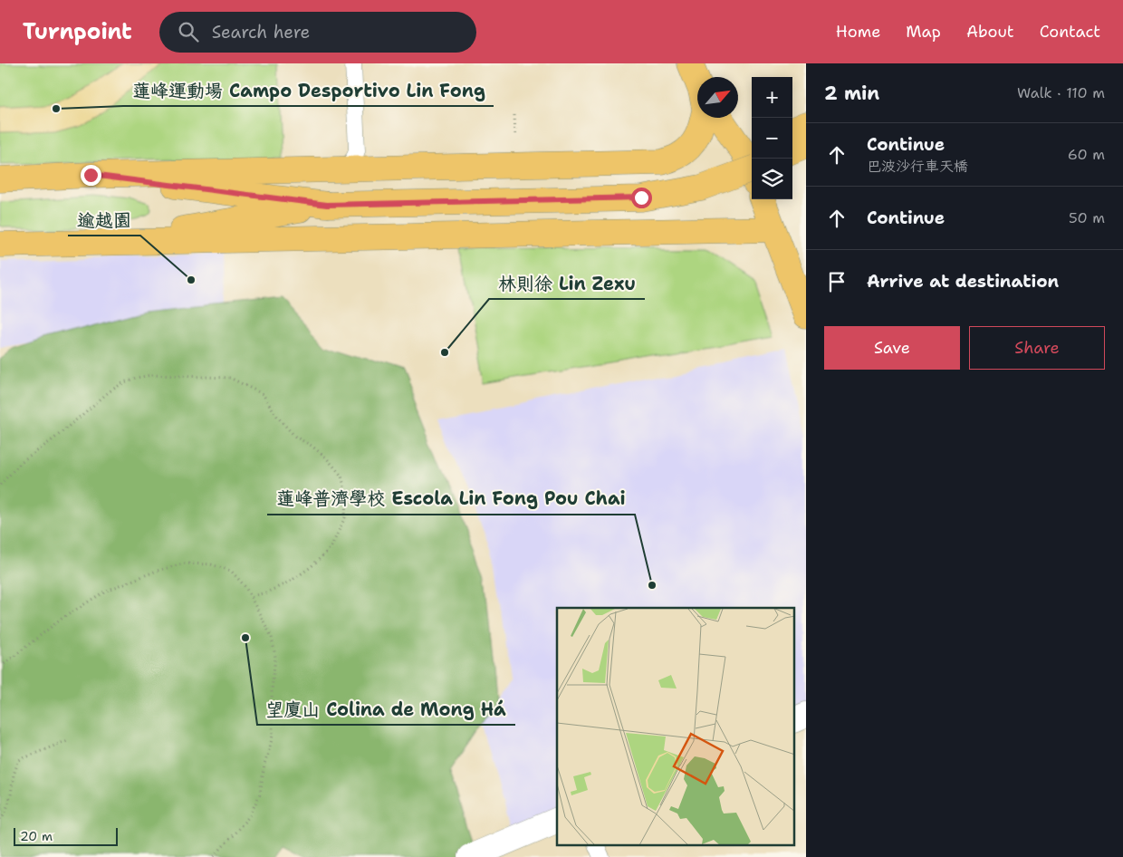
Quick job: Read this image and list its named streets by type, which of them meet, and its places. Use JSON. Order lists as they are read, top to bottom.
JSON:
{
  "places": [
    "蓮峰運動場 Campo Desportivo Lin Fong",
    "逾越園",
    "林則徐 Lin Zexu",
    "蓮峰普濟學校 Escola Lin Fong Pou Chai",
    "望廈山 Colina de Mong Há"
  ],
  "scale_bar": "20 m",
  "north": "top right",
  "page": {
    "header": "Turnpoint",
    "search": "Search here",
    "nav": [
      "Home",
      "Map",
      "About",
      "Contact"
    ],
    "heading": ["2 min", "Walk · 110 m"],
    "map_buttons": ["+", "−"],
    "list": [
      ["Continue", "巴波沙行車天橋", "60 m"],
      ["Continue", "50 m"],
      "Arrive at destination"
    ],
    "buttons": ["Save", "Share"],
    "scale": "20 m"
  }
}
